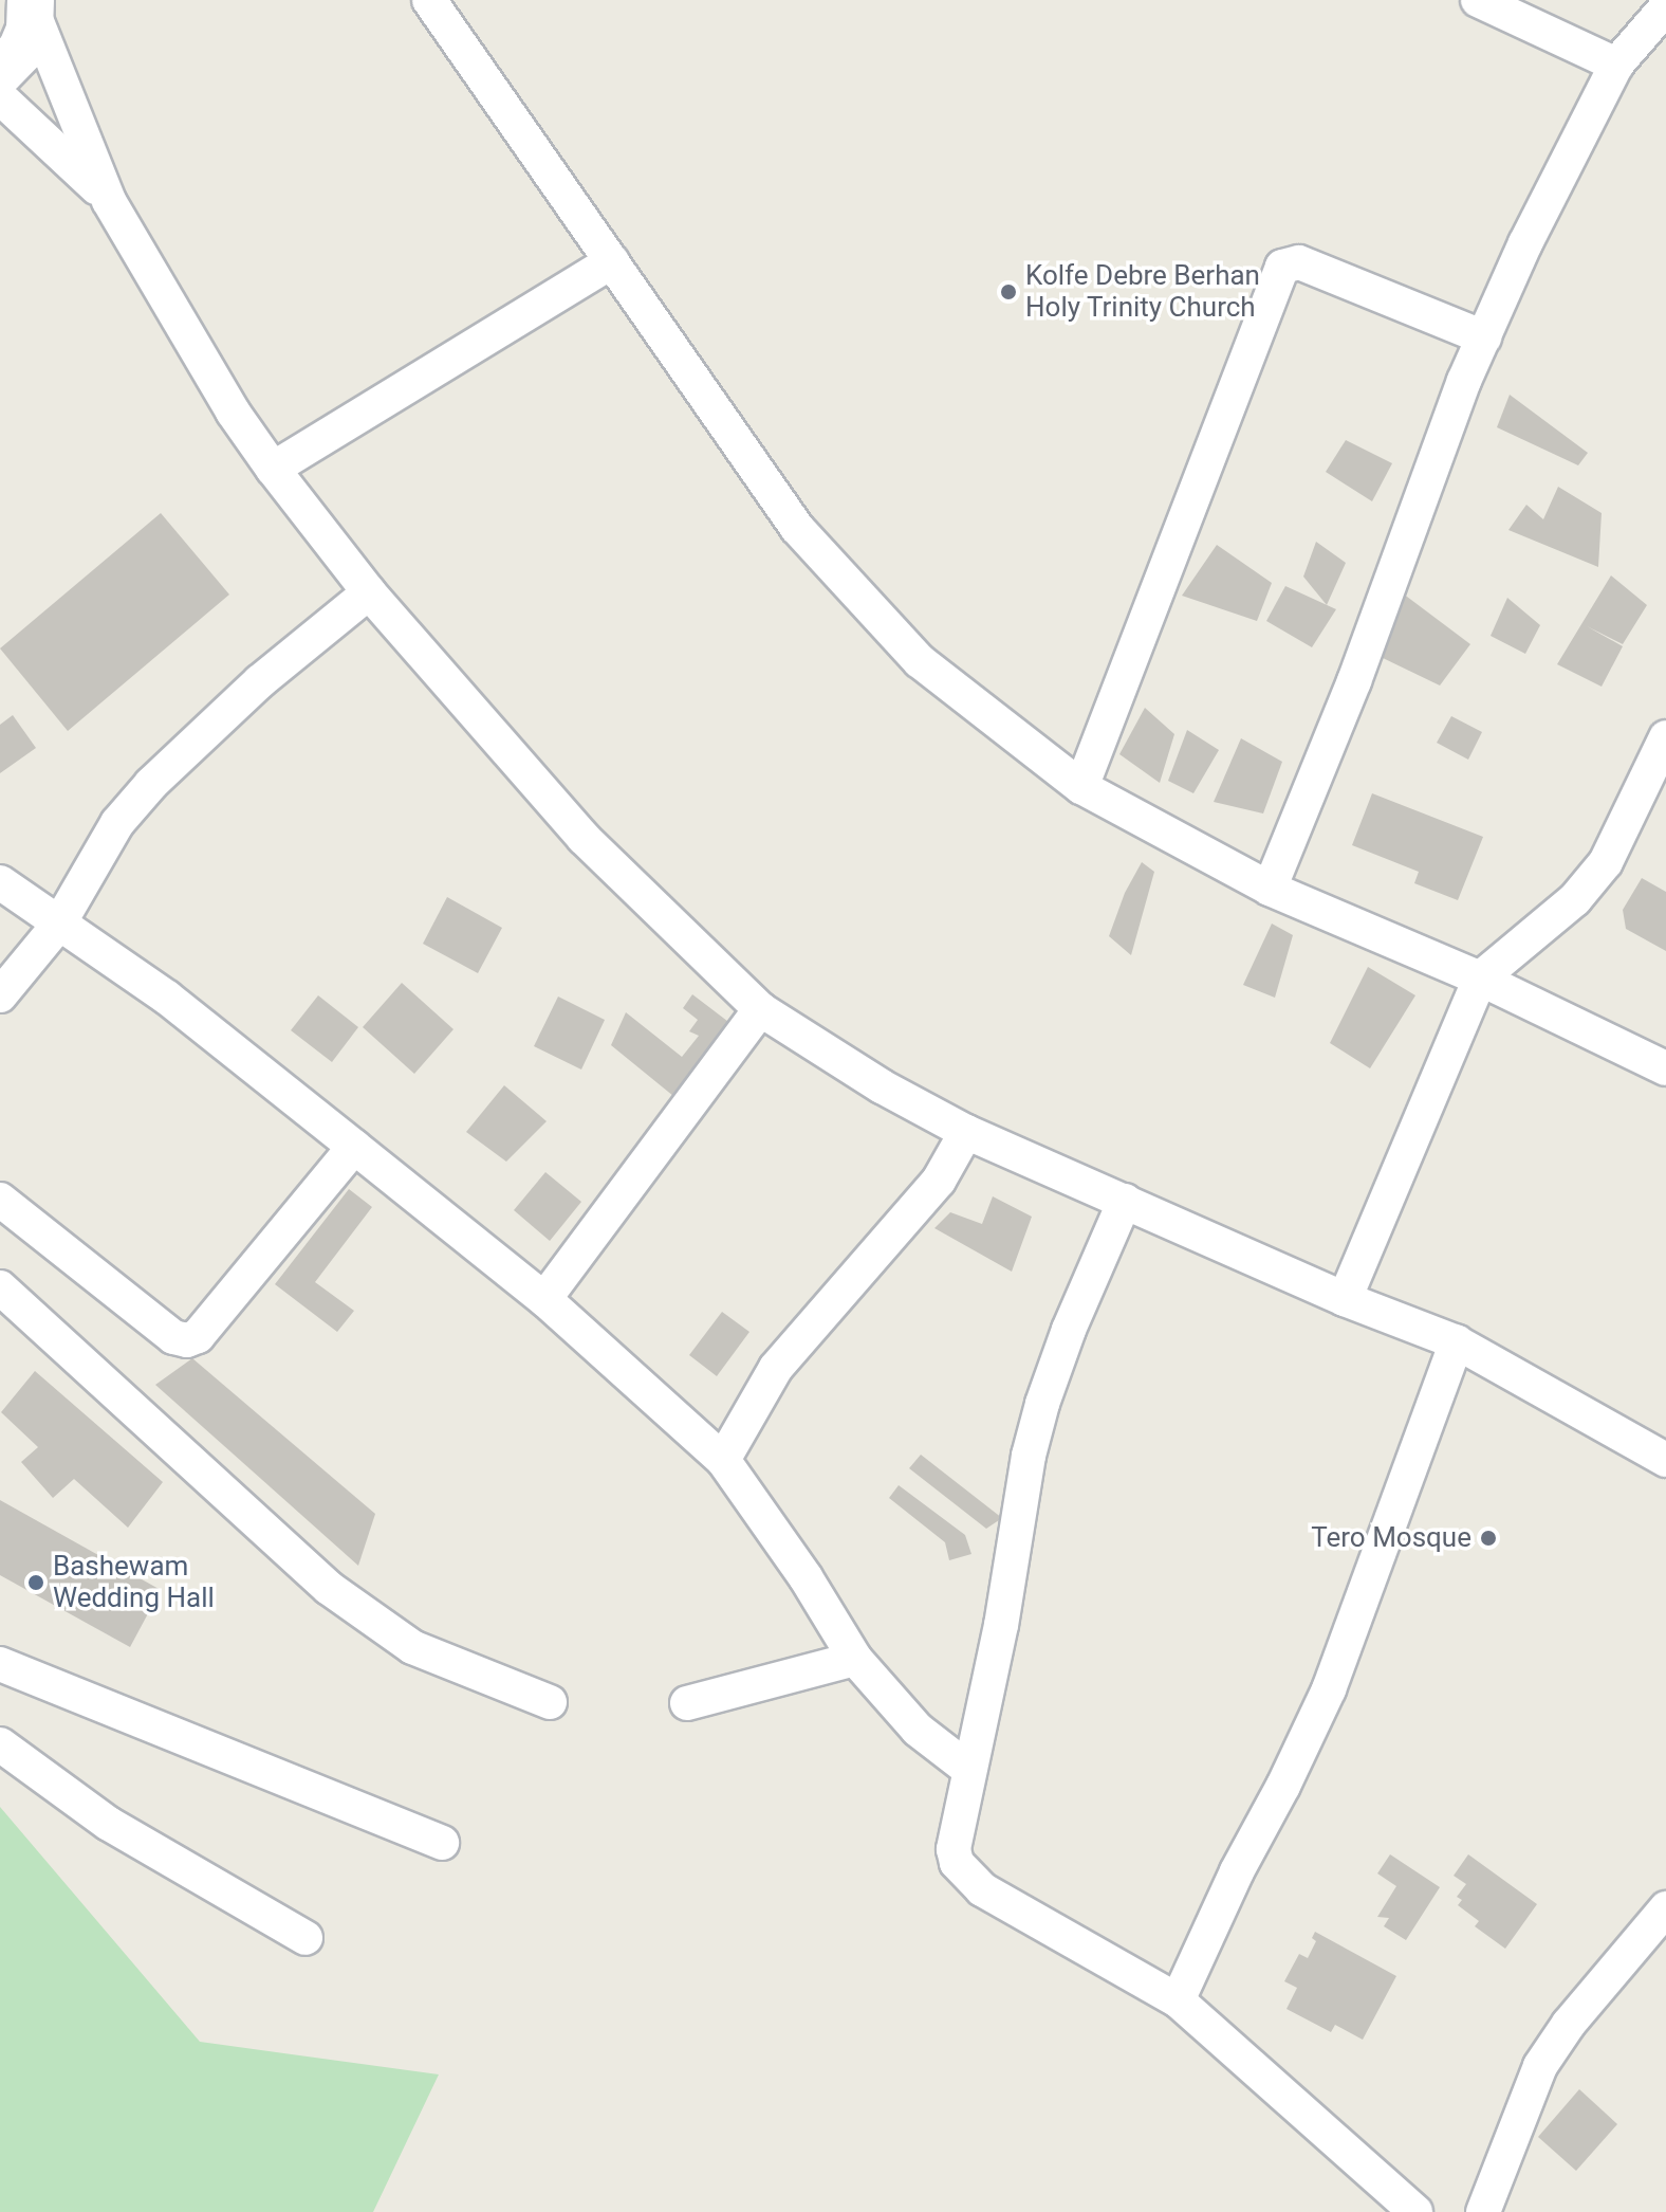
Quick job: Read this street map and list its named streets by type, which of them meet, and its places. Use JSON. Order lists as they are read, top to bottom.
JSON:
{
  "places": ["Kolfe Debre Berhan Holy Trinity Church", "Tero Mosque", "Bashewam Wedding Hall"]
}
